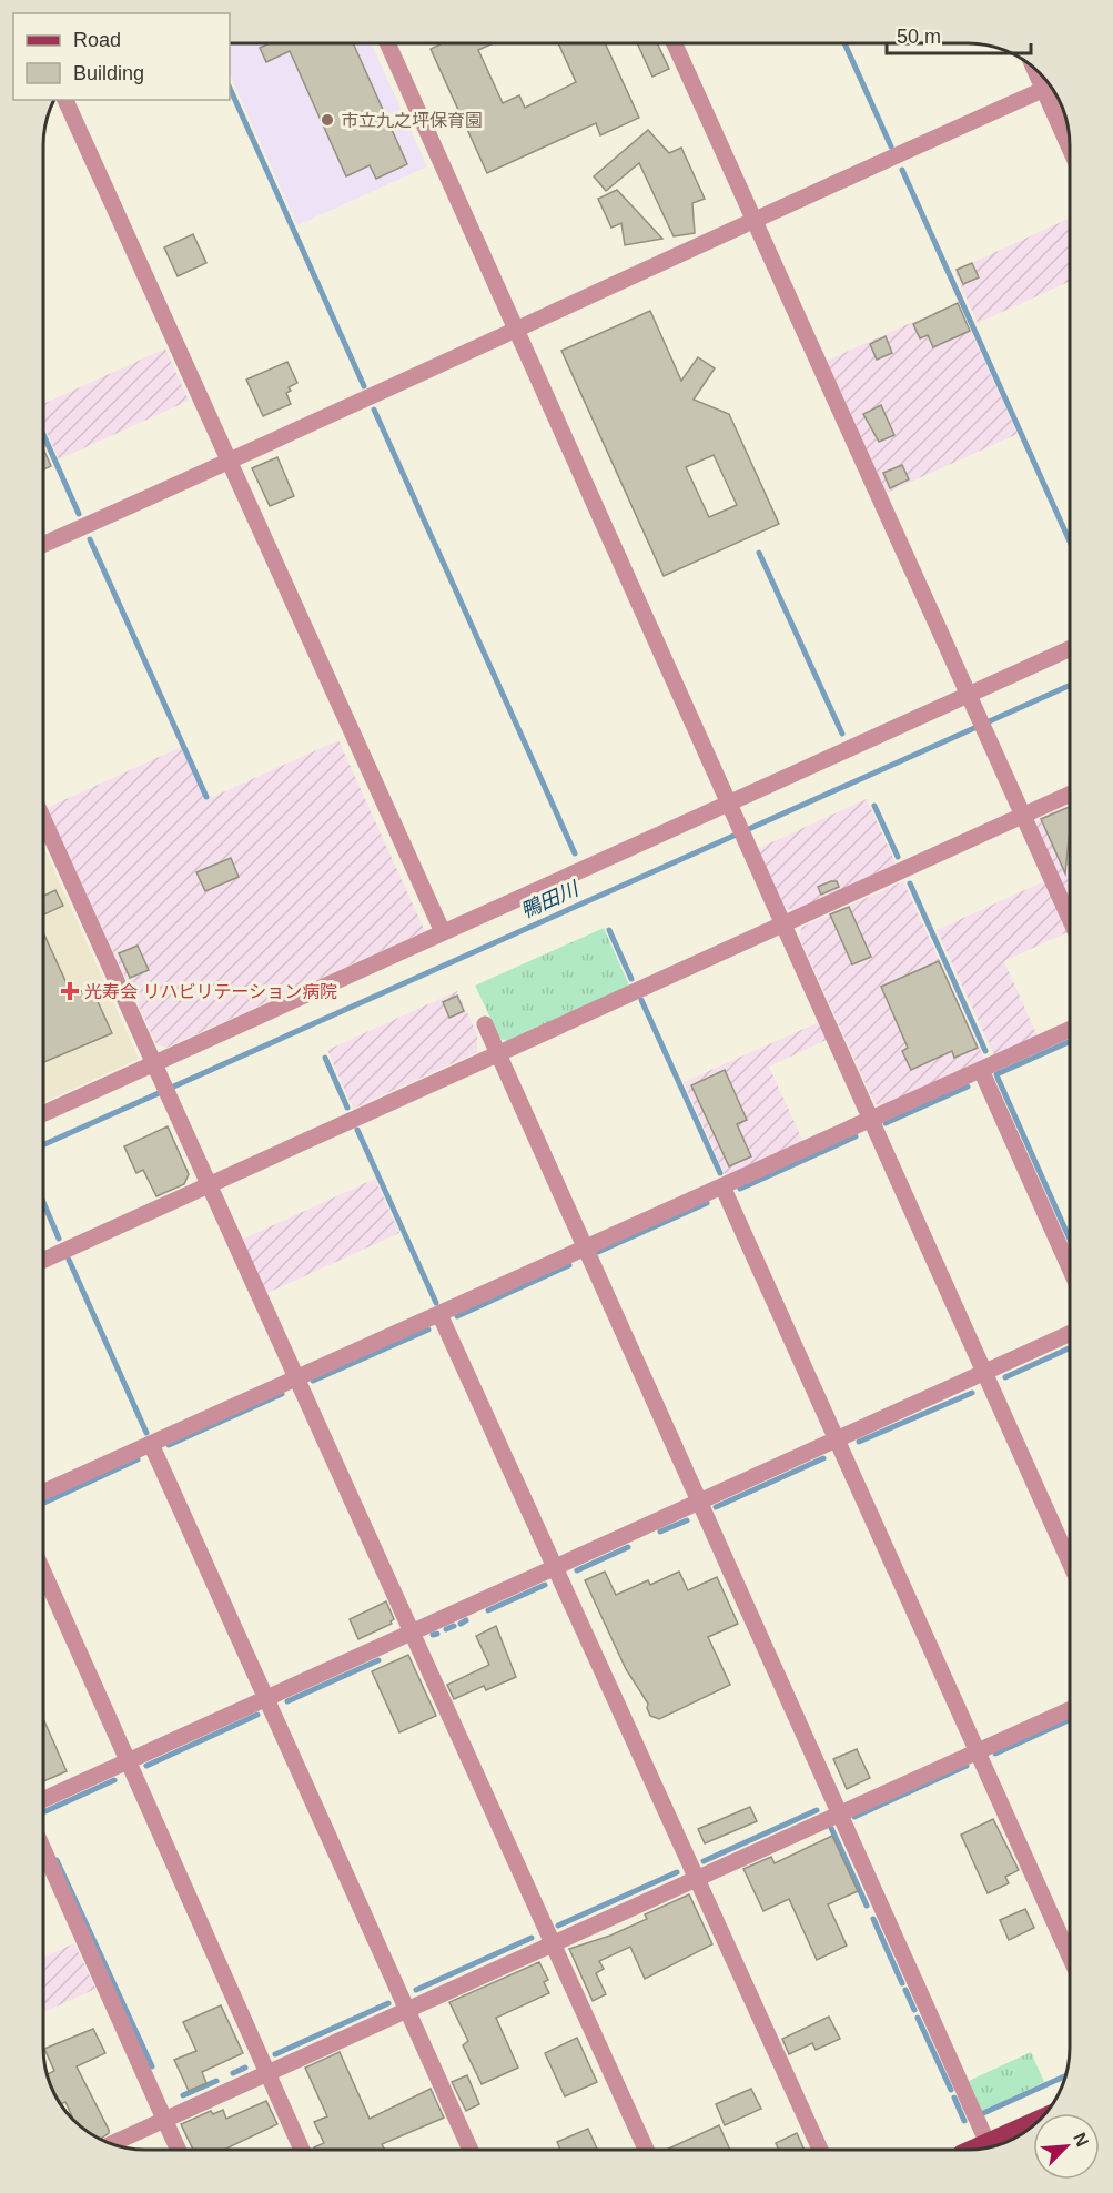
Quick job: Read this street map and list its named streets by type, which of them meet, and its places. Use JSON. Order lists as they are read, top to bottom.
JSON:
{
  "water": ["鴨田川"],
  "places": {
    "other": ["市立九之坪保育園"],
    "health": ["光寿会 リハビリテーション病院"]
  },
  "legend": ["Road", "Building"],
  "scale_bar": "50 m",
  "north": "top right"
}
